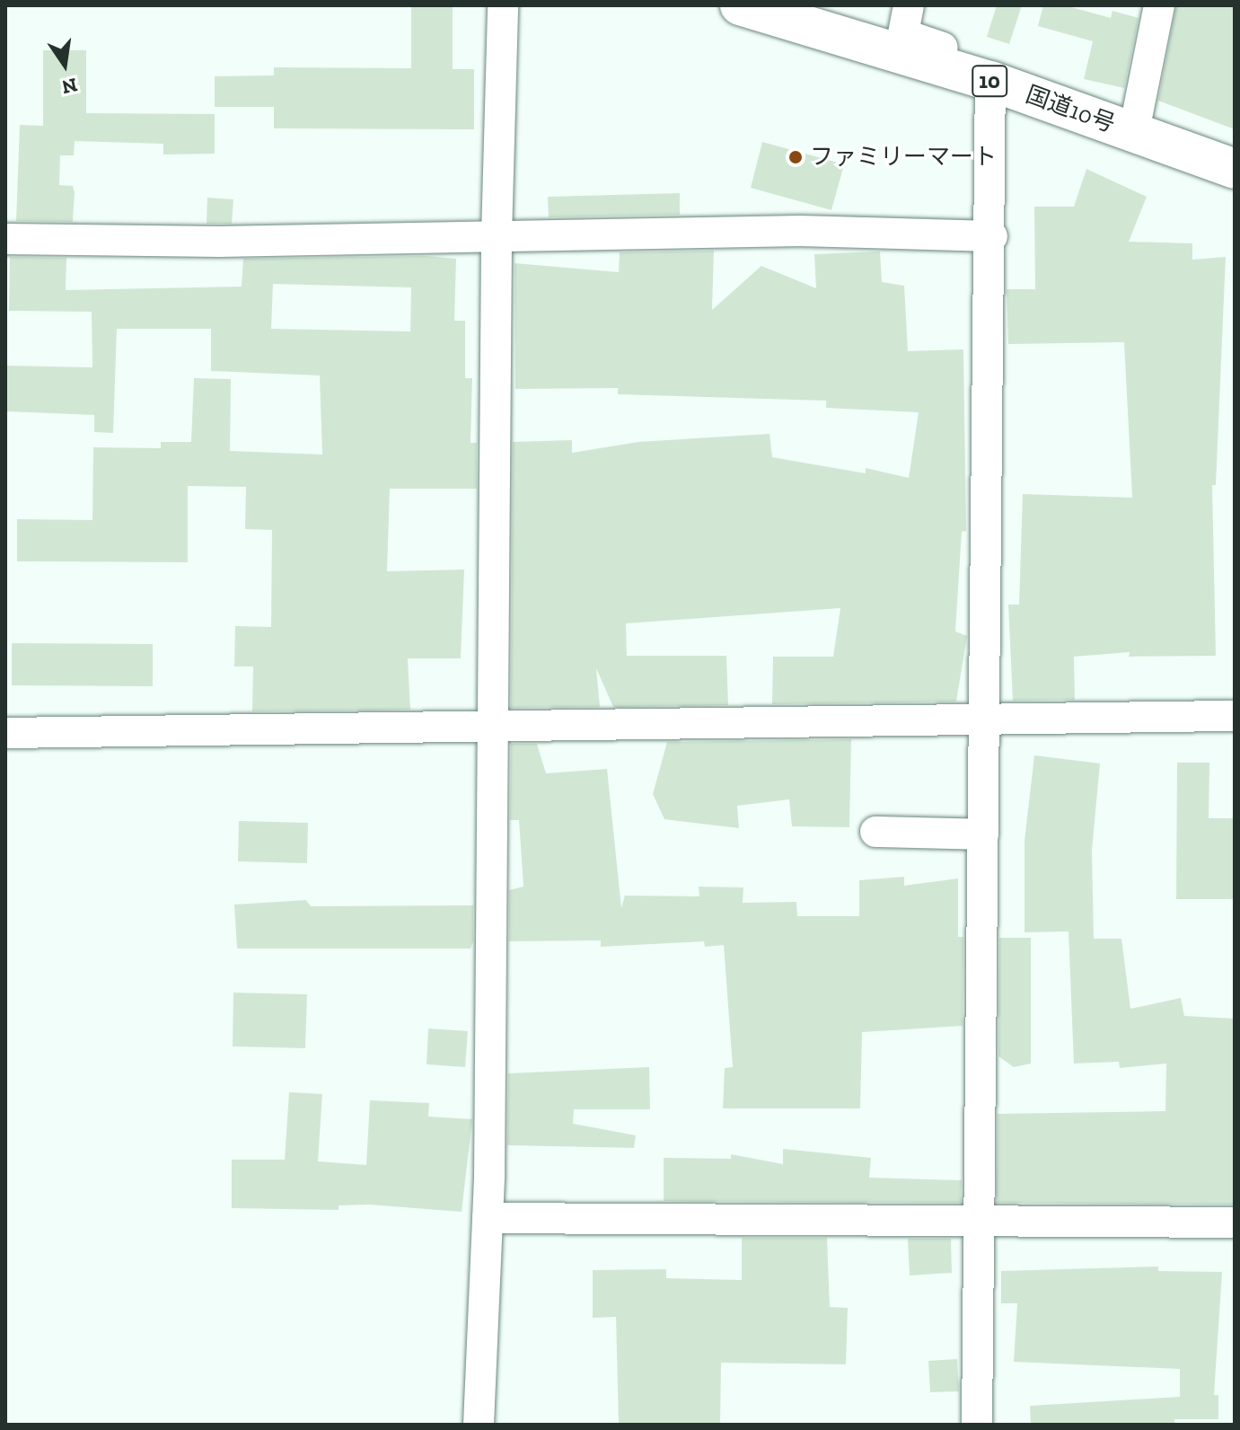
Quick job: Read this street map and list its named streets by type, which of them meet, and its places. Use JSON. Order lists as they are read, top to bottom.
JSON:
{
  "streets": {
    "highway": ["10", "国道10号"]
  },
  "places": ["ファミリーマート"],
  "north": "bottom"
}
